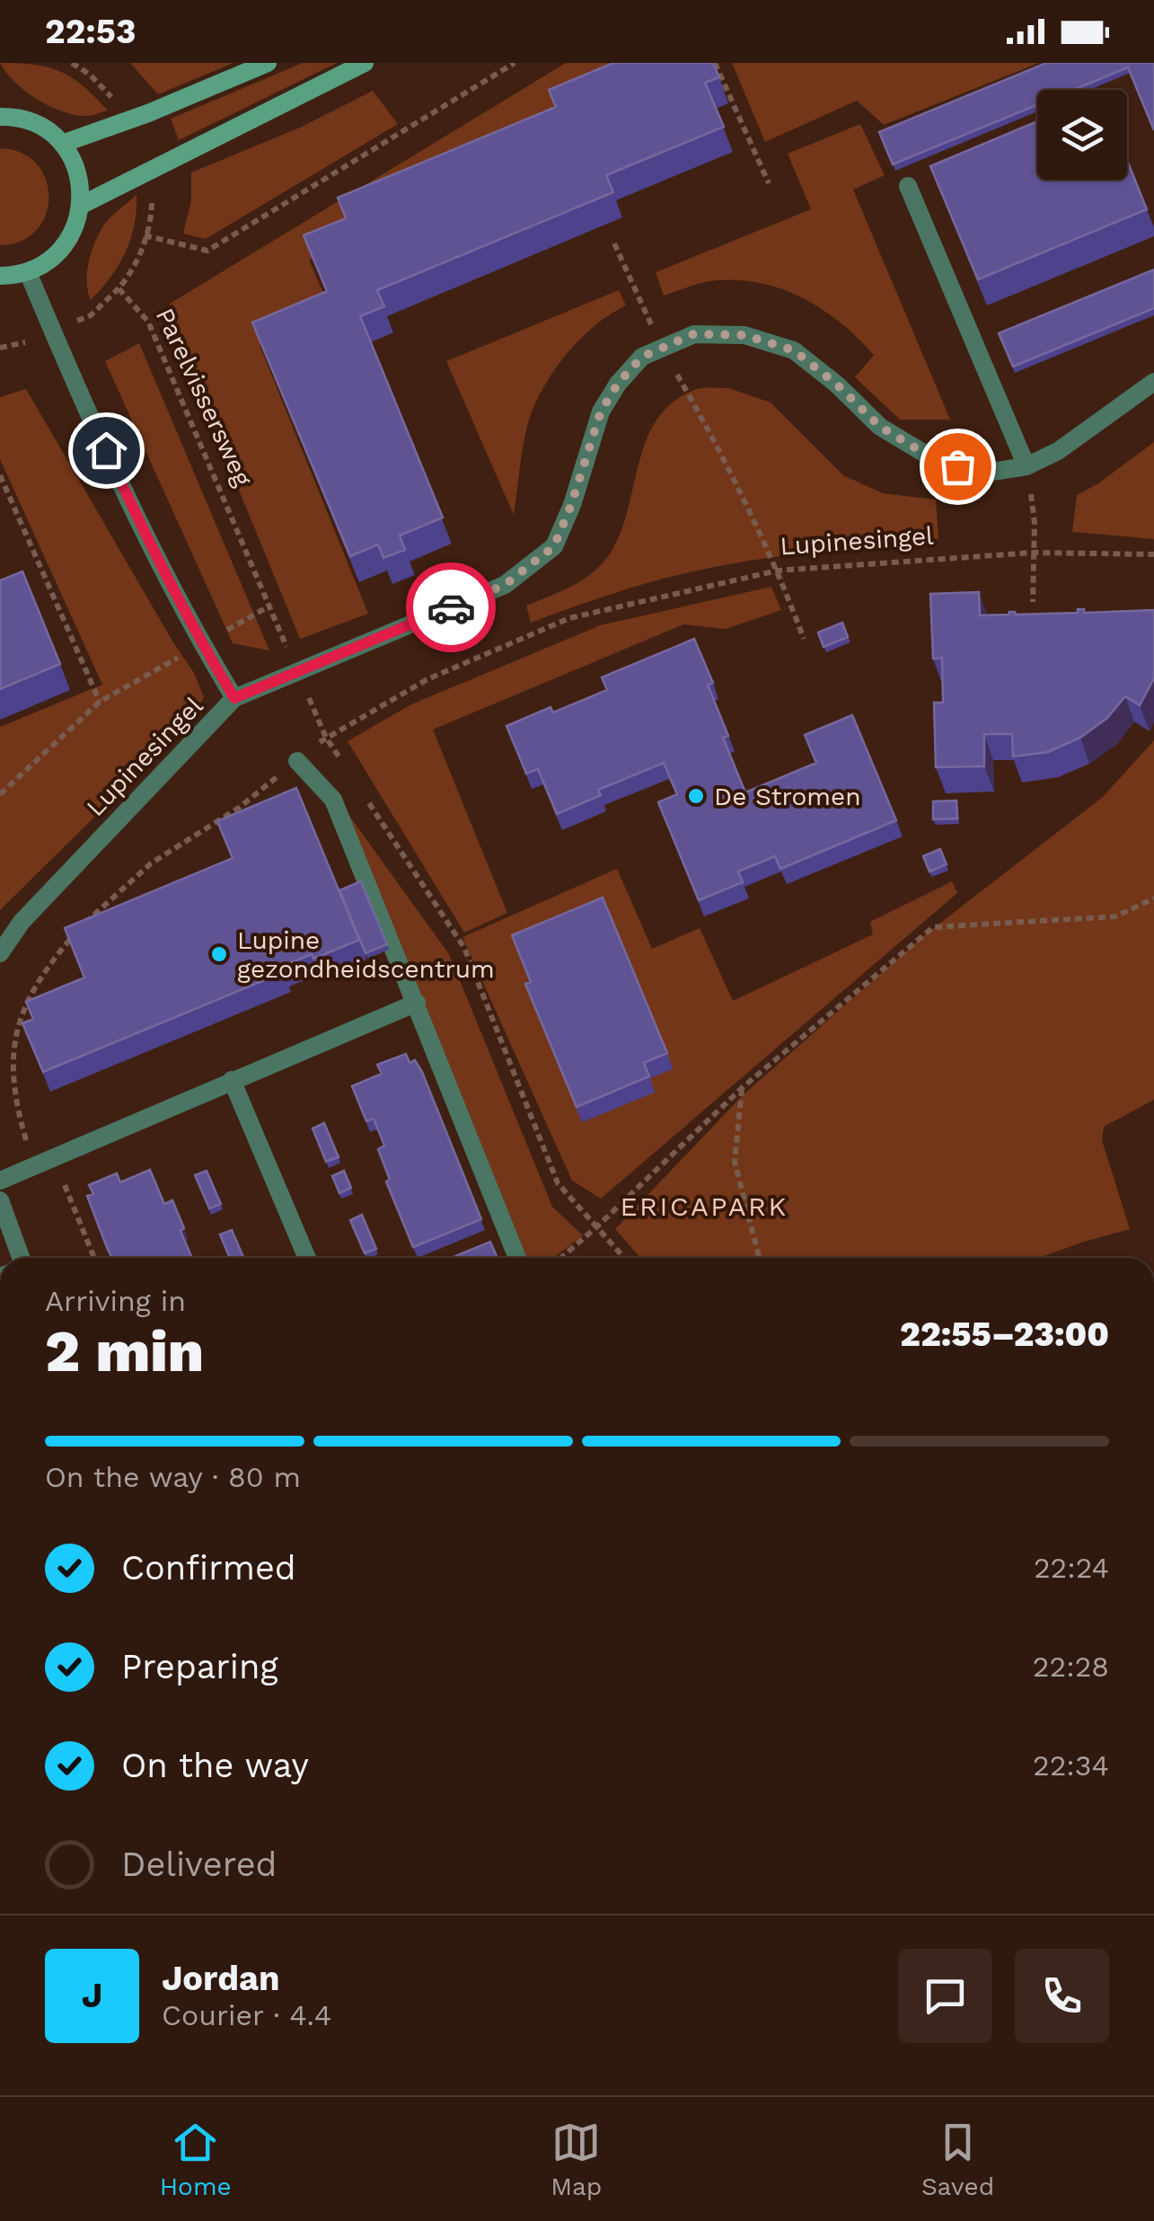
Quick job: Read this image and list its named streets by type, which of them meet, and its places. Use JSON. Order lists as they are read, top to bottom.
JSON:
{
  "streets": {
    "street": ["Lupinesingel"],
    "path": ["Parelvissersweg"]
  },
  "crossings": [
    ["Parelvissersweg", "Lupinesingel"]
  ],
  "districts": ["ERICAPARK"],
  "places": ["De Stromen", "Lupine gezondheidscentrum"],
  "page": {
    "status": "22:53",
    "heading": ["2 min", "Arriving in", "22:55–23:00"],
    "panel": ["Jordan", "Courier · 4.4"],
    "bar": "On the way · 80 m",
    "list": [
      ["Confirmed", "22:24"],
      ["Preparing", "22:28"],
      ["On the way", "22:34"],
      "Delivered"
    ],
    "round": "J",
    "tabs": ["Home", "Map", "Saved"]
  }
}
